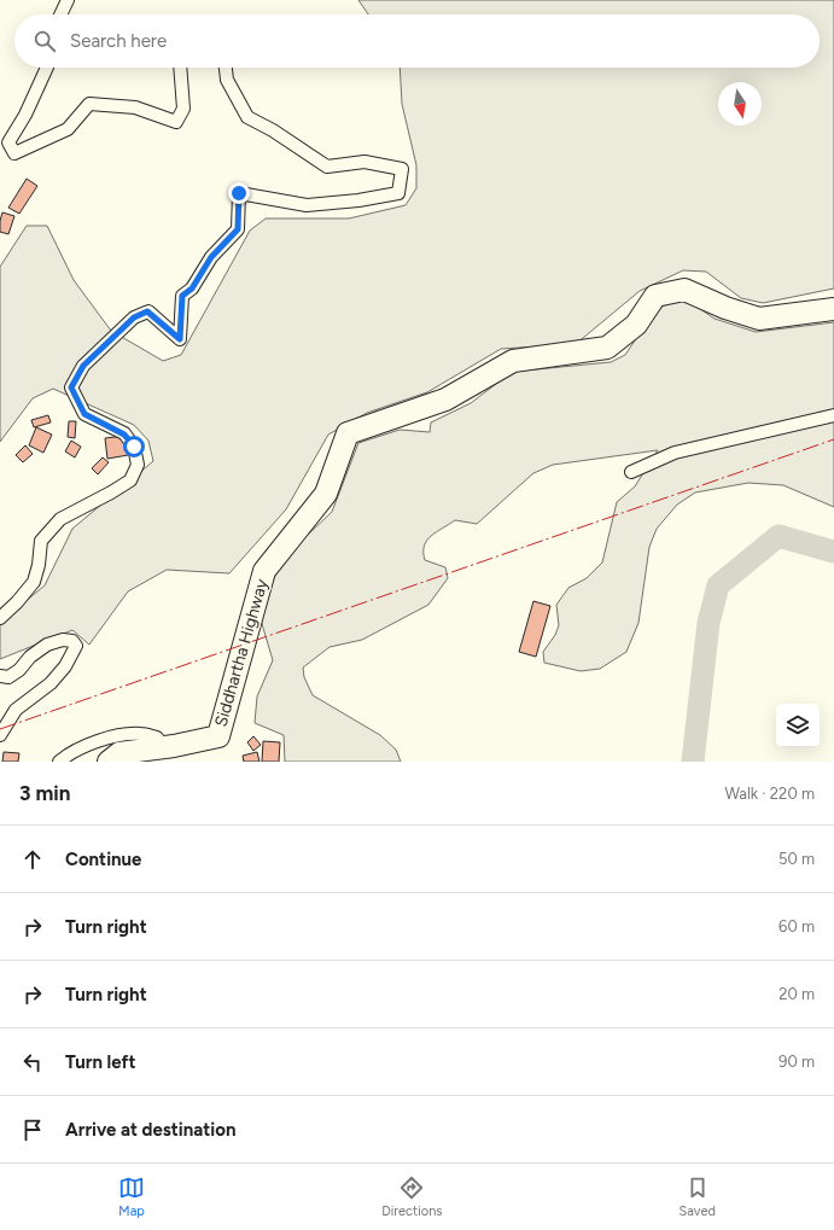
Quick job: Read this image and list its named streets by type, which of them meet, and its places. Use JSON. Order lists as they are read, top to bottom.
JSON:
{
  "streets": {
    "highway": ["Siddhartha Highway"]
  },
  "north": "bottom",
  "page": {
    "search": "Search here",
    "heading": ["3 min", "Walk · 220 m"],
    "list": [
      ["Continue", "50 m"],
      ["Turn right", "60 m"],
      ["Turn right", "20 m"],
      ["Turn left", "90 m"],
      "Arrive at destination"
    ],
    "nav": ["Map", "Directions", "Saved"]
  }
}
